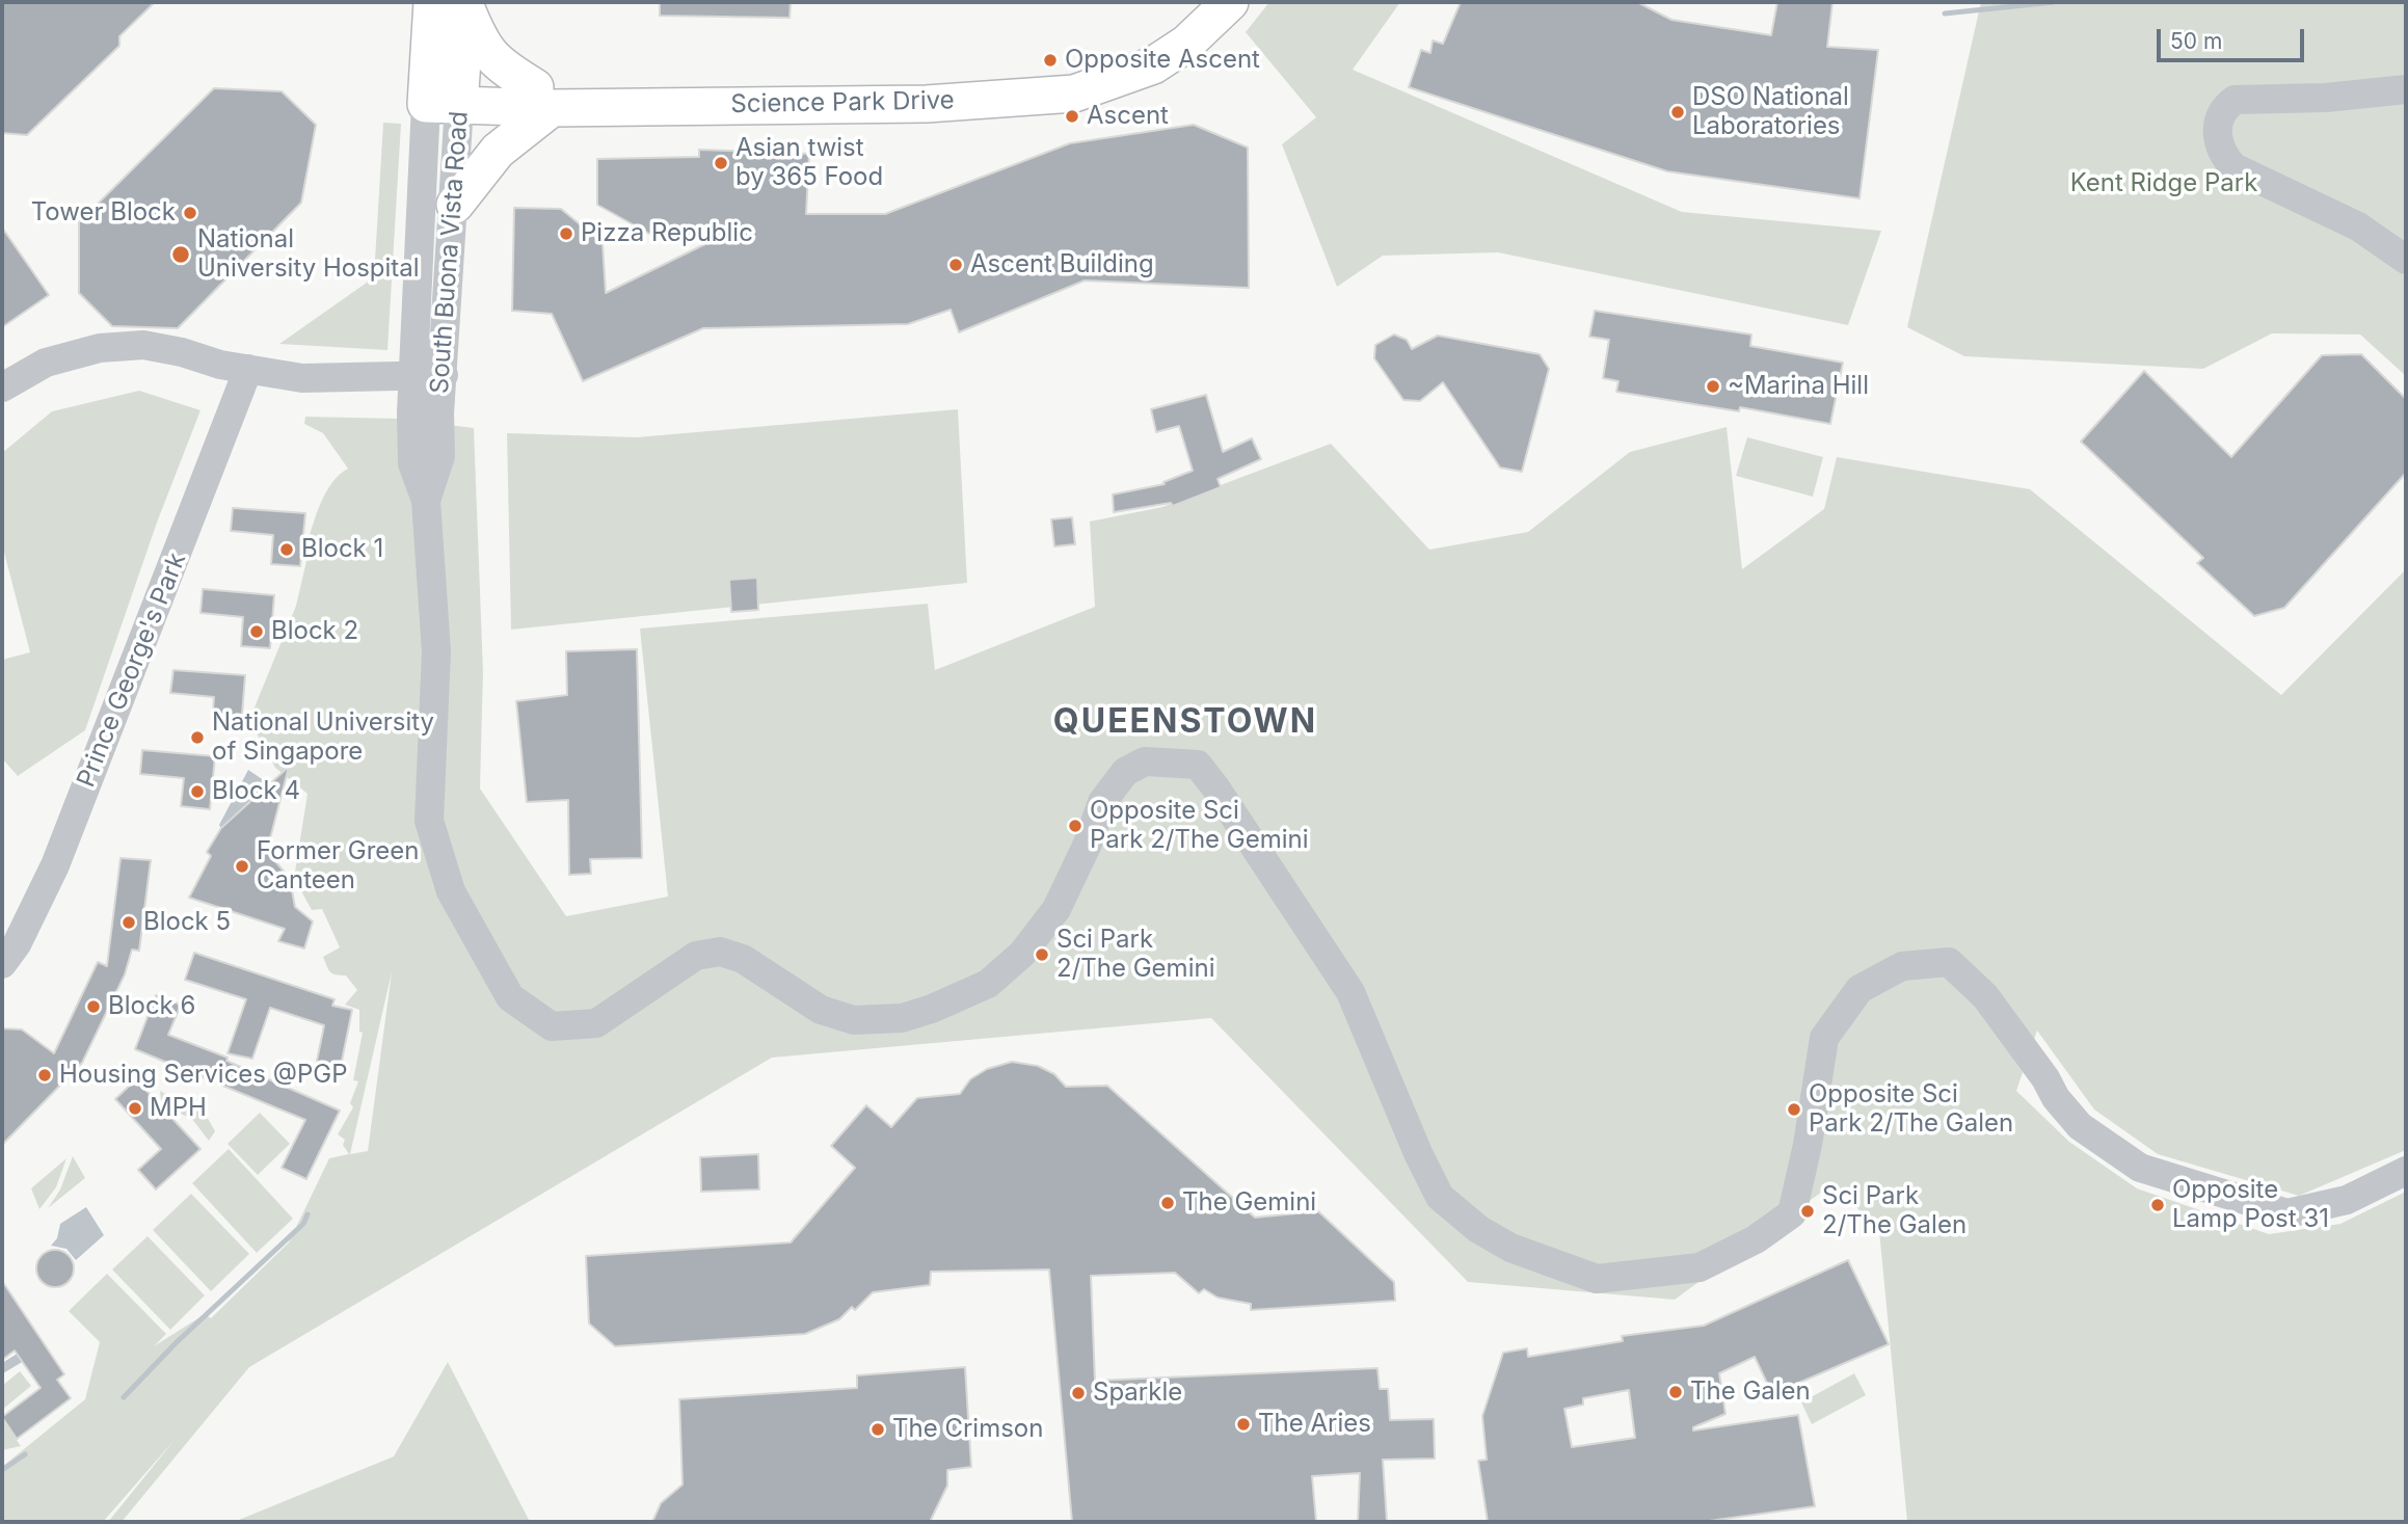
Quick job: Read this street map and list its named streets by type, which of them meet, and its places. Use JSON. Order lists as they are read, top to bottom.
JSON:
{
  "streets": {
    "main road": ["Science Park Drive", "South Buona Vista Road"],
    "street": ["Prince George's Park"]
  },
  "crossings": [
    ["Science Park Drive", "South Buona Vista Road"]
  ],
  "districts": ["QUEENSTOWN"],
  "parks": ["Kent Ridge Park"],
  "places": [
    "Opposite Ascent",
    "DSO National Laboratories",
    "Ascent",
    "Asian twist by 365 Food",
    "Tower Block",
    "Pizza Republic",
    "National University Hospital",
    "Ascent Building",
    "~Marina Hill",
    "Block 1",
    "Block 2",
    "National University of Singapore",
    "Block 4",
    "Opposite Sci Park 2/The Gemini",
    "Former Green Canteen",
    "Block 5",
    "Sci Park 2/The Gemini",
    "Block 6",
    "Housing Services @PGP",
    "MPH",
    "Opposite Sci Park 2/The Galen",
    "The Gemini",
    "Opposite Lamp Post 31",
    "Sci Park 2/The Galen",
    "The Galen",
    "Sparkle",
    "The Aries",
    "The Crimson"
  ],
  "scale_bar": "50 m"
}
